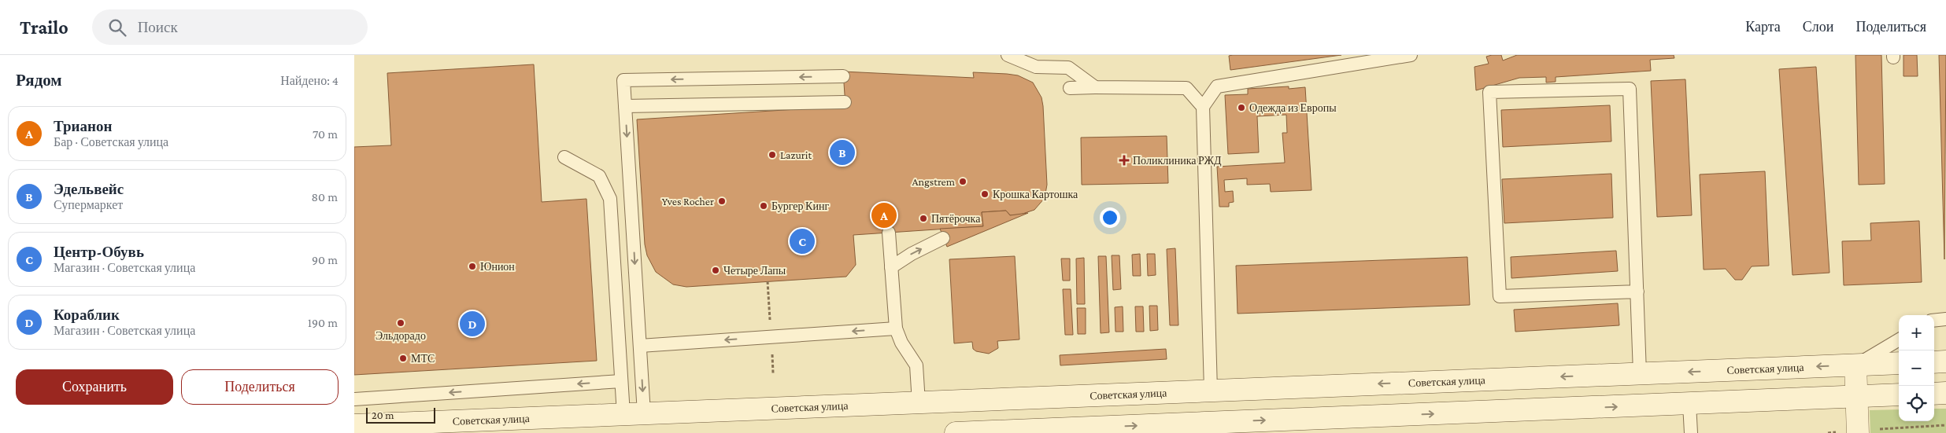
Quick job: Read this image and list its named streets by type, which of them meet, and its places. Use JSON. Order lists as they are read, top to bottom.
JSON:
{
  "streets": {
    "main road": ["Советская улица"]
  },
  "places": {
    "other": [
      "Одежда из Европы",
      "Lazurit",
      "Angstrem",
      "Крошка Картошка",
      "Yves Rocher",
      "Бургер Кинг",
      "Пятёрочка",
      "Юнион",
      "Четыре Лапы",
      "Эльдорадо",
      "МТС"
    ],
    "health": ["Поликлиника РЖД"]
  },
  "scale_bar": "20 m",
  "page": {
    "header": "Trailo",
    "search": "Поиск",
    "nav": ["Карта", "Слои", "Поделиться"],
    "heading": ["Рядом", "Найдено: 4"],
    "list": [
      {
        "mark": "A",
        "name": "Трианон",
        "note": "Бар · Советская улица",
        "value": "70 m"
      },
      {
        "mark": "B",
        "name": "Эдельвейс",
        "note": "Супермаркет",
        "value": "80 m"
      },
      {
        "mark": "C",
        "name": "Центр-Обувь",
        "note": "Магазин · Советская улица",
        "value": "90 m"
      },
      {
        "mark": "D",
        "name": "Кораблик",
        "note": "Магазин · Советская улица",
        "value": "190 m"
      }
    ],
    "pins": [
      "B",
      "A",
      "C",
      "D"
    ],
    "map_buttons": ["+", "−"],
    "buttons": ["Сохранить", "Поделиться"],
    "scale": "20 m"
  }
}
